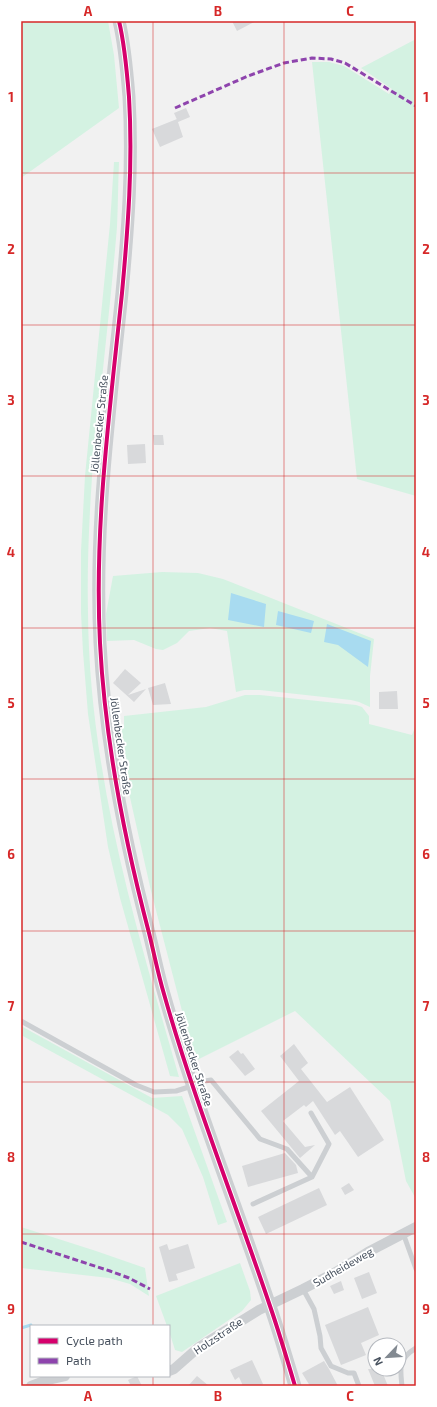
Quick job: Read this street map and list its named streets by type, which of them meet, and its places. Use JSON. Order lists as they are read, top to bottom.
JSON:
{
  "streets": {
    "street": ["Jöllenbecker Straße", "Sudheideweg", "Holzstraße"]
  },
  "crossings": [
    ["Jöllenbecker Straße", "Sudheideweg"],
    ["Jöllenbecker Straße", "Holzstraße"],
    ["Sudheideweg", "Holzstraße"]
  ],
  "legend": ["Cycle path", "Path"],
  "north": "bottom left",
  "grid": {
    "columns": ["A", "B", "C"],
    "rows": [
      "1",
      "2",
      "3",
      "4",
      "5",
      "6",
      "7",
      "8",
      "9"
    ]
  }
}
